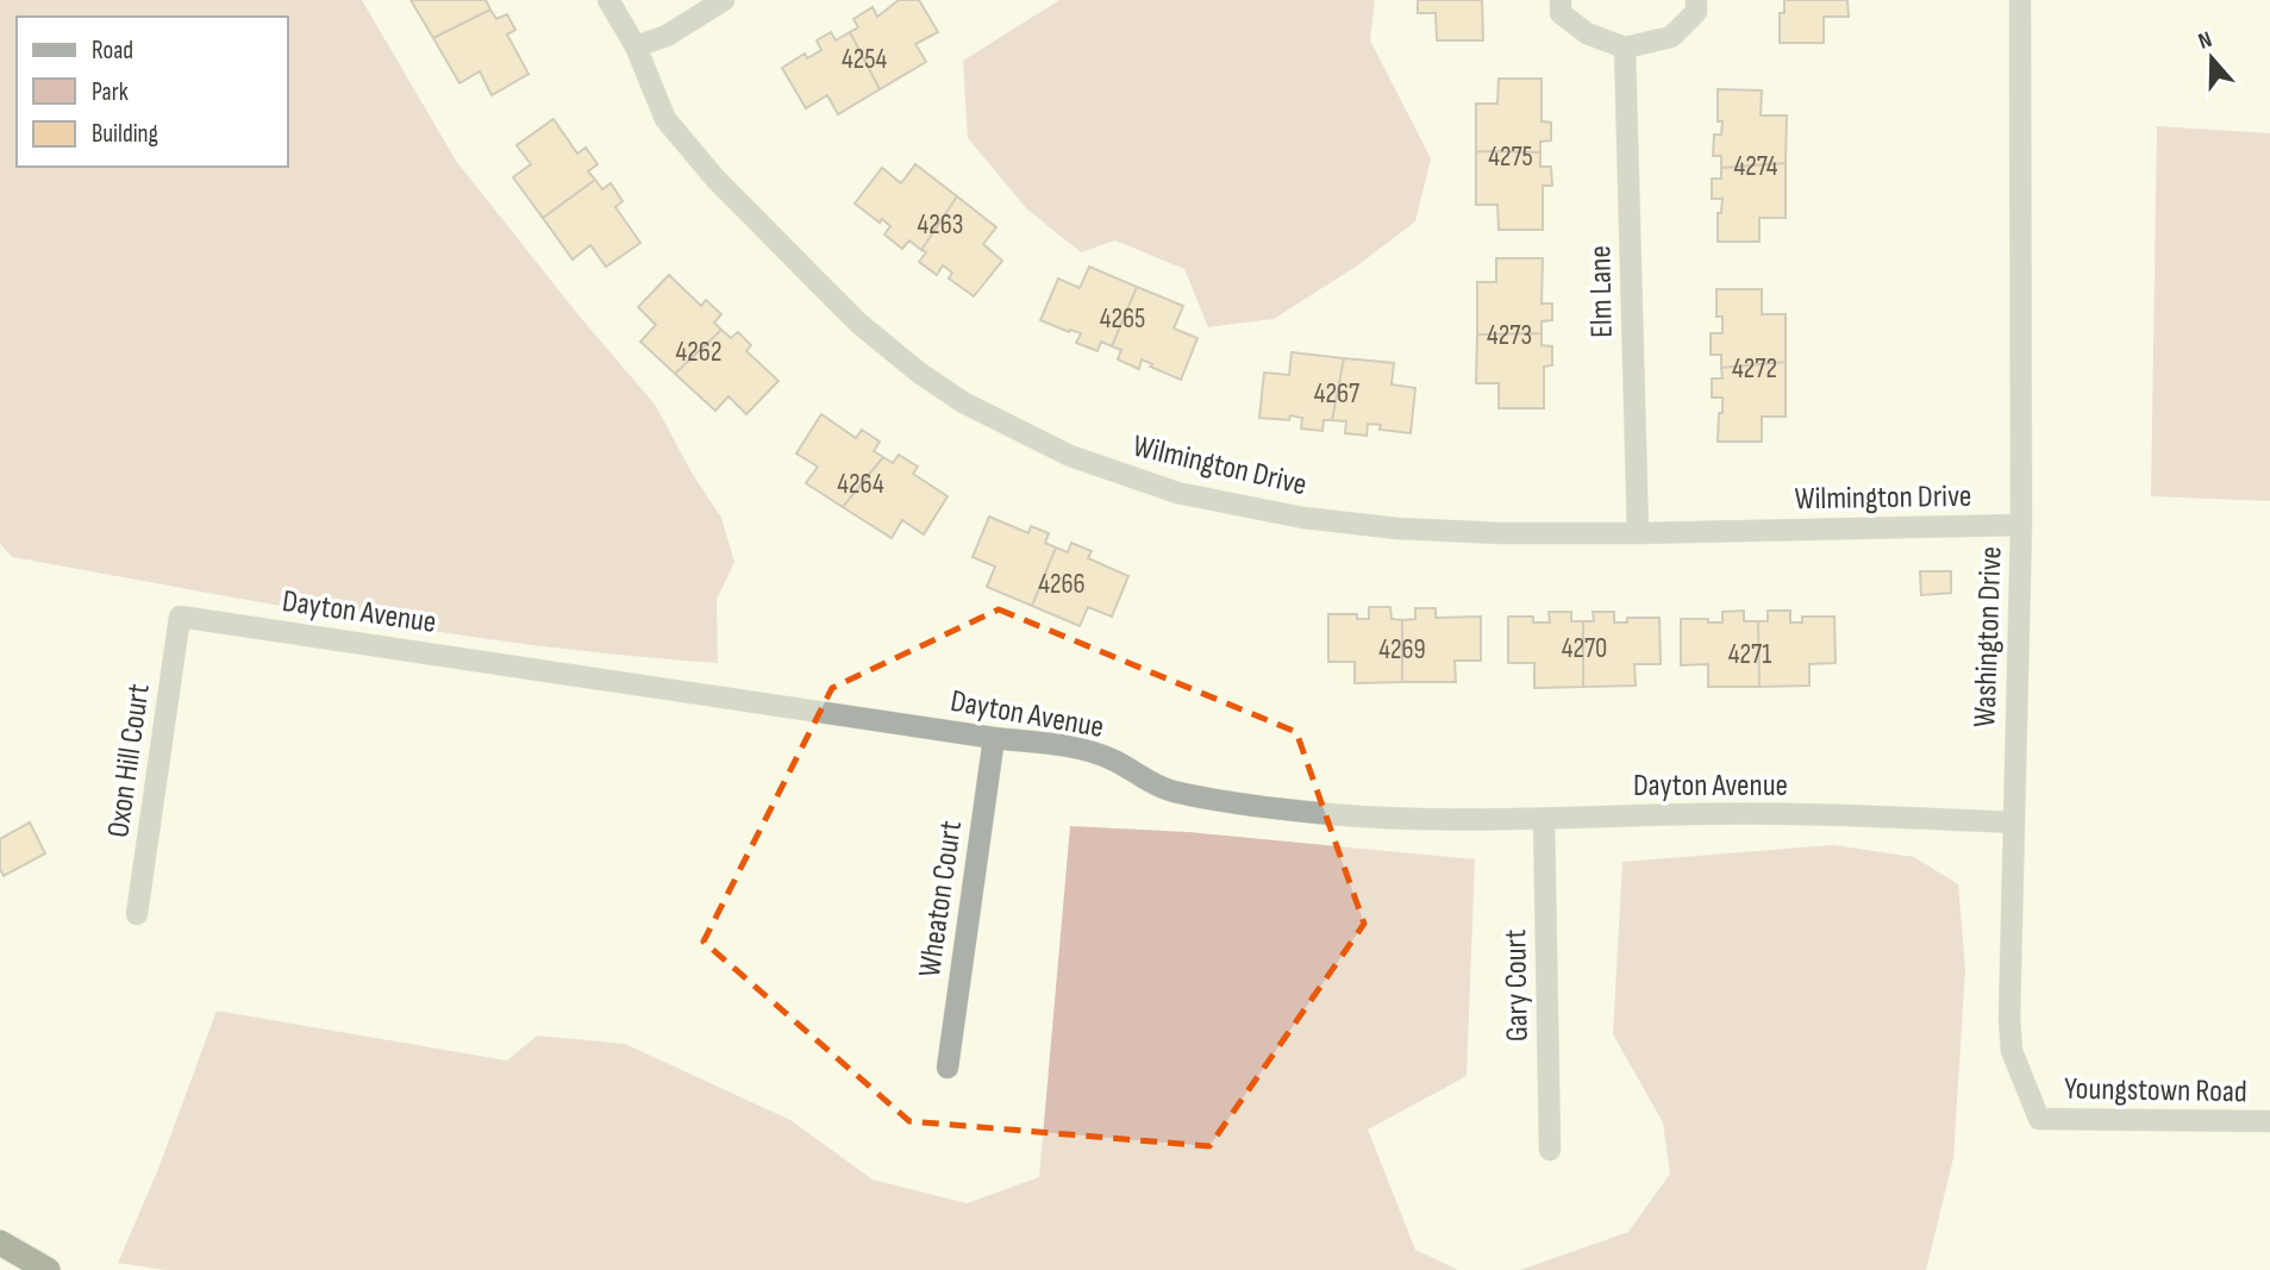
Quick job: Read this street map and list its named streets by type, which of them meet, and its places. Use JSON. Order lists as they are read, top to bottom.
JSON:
{
  "streets": {
    "street": [
      "Elm Lane",
      "Wilmington Drive",
      "Dayton Avenue",
      "Washington Drive",
      "Oxon Hill Court",
      "Wheaton Court",
      "Gary Court",
      "Youngstown Road"
    ]
  },
  "crossings": [
    ["Elm Lane", "Wilmington Drive"],
    ["Wilmington Drive", "Washington Drive"],
    ["Dayton Avenue", "Washington Drive"],
    ["Dayton Avenue", "Oxon Hill Court"],
    ["Dayton Avenue", "Wheaton Court"],
    ["Dayton Avenue", "Gary Court"],
    ["Washington Drive", "Youngstown Road"]
  ],
  "house_numbers": [
    "4254",
    "4275",
    "4274",
    "4263",
    "4265",
    "4273",
    "4262",
    "4272",
    "4267",
    "4264",
    "4266",
    "4270",
    "4269",
    "4271"
  ],
  "legend": ["Road", "Park", "Building"],
  "north": "top"
}
